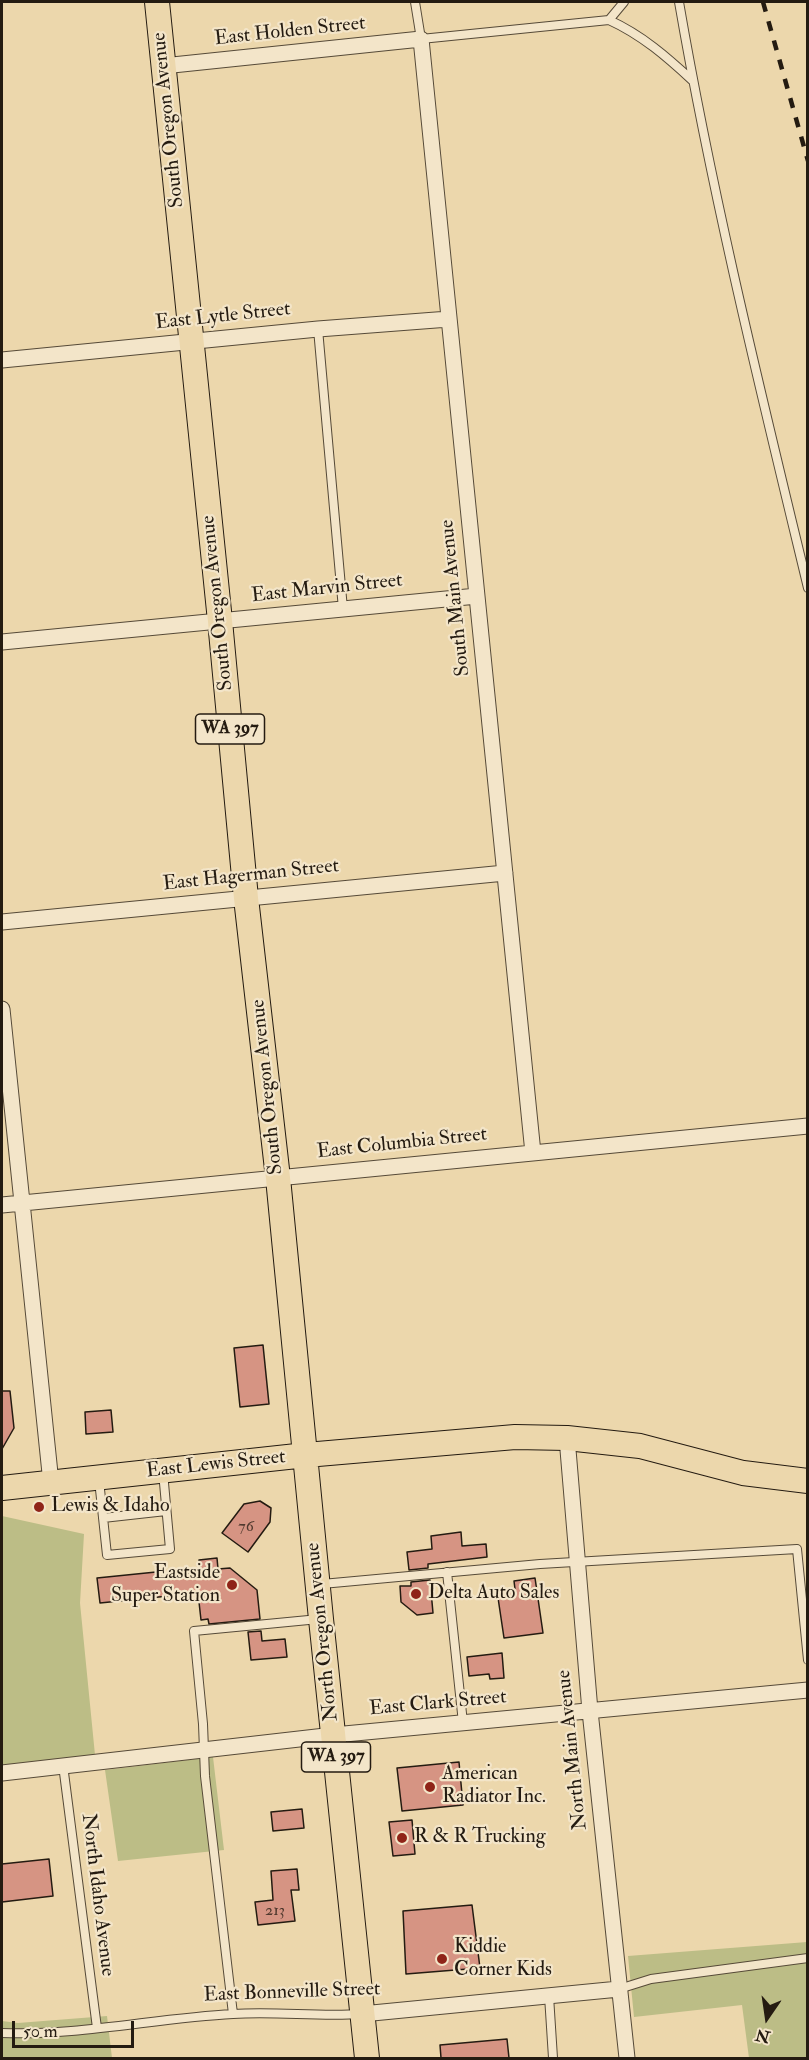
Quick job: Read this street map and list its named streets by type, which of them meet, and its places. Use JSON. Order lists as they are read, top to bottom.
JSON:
{
  "streets": {
    "main road": [
      "South Oregon Avenue",
      "WA 397",
      "East Lewis Street",
      "North Oregon Avenue"
    ],
    "street": [
      "East Holden Street",
      "East Lytle Street",
      "East Marvin Street",
      "South Main Avenue",
      "East Hagerman Street",
      "East Columbia Street",
      "East Clark Street",
      "North Main Avenue",
      "East Bonneville Street"
    ],
    "lane": ["North Idaho Avenue"]
  },
  "crossings": [
    ["East Holden Street", "South Oregon Avenue"],
    ["East Holden Street", "South Main Avenue"],
    ["South Oregon Avenue", "East Lytle Street"],
    ["South Oregon Avenue", "East Marvin Street"],
    ["South Oregon Avenue", "East Hagerman Street"],
    ["South Oregon Avenue", "East Columbia Street"],
    ["South Oregon Avenue", "East Lewis Street"],
    ["South Oregon Avenue", "North Oregon Avenue"],
    ["East Lytle Street", "South Main Avenue"],
    ["East Marvin Street", "South Main Avenue"],
    ["South Main Avenue", "East Hagerman Street"],
    ["South Main Avenue", "East Columbia Street"],
    ["East Lewis Street", "North Oregon Avenue"],
    ["East Lewis Street", "North Main Avenue"],
    ["North Oregon Avenue", "East Clark Street"],
    ["North Oregon Avenue", "East Bonneville Street"],
    ["East Clark Street", "North Main Avenue"],
    ["East Clark Street", "North Idaho Avenue"],
    ["North Main Avenue", "East Bonneville Street"],
    ["North Idaho Avenue", "East Bonneville Street"]
  ],
  "places": [
    "Lewis & Idaho",
    "Eastside Super Station",
    "Delta Auto Sales",
    "American Radiator Inc.",
    "R & R Trucking",
    "Kiddie Corner Kids"
  ],
  "house_numbers": ["76", "213"],
  "scale_bar": "50 m",
  "north": "bottom"
}
